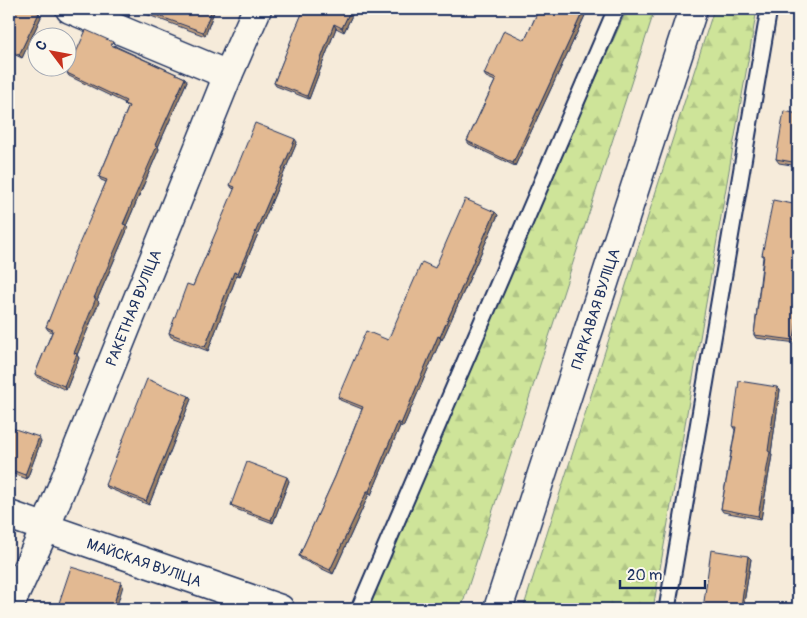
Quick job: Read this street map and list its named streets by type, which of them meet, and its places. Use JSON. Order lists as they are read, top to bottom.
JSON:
{
  "streets": {
    "street": ["РАКЕТНАЯ ВУЛІЦА", "ПАРКАВАЯ ВУЛІЦА", "МАЙСКАЯ ВУЛІЦА"]
  },
  "crossings": [
    ["РАКЕТНАЯ ВУЛІЦА", "МАЙСКАЯ ВУЛІЦА"]
  ],
  "scale_bar": "20 m",
  "north": "top left"
}
